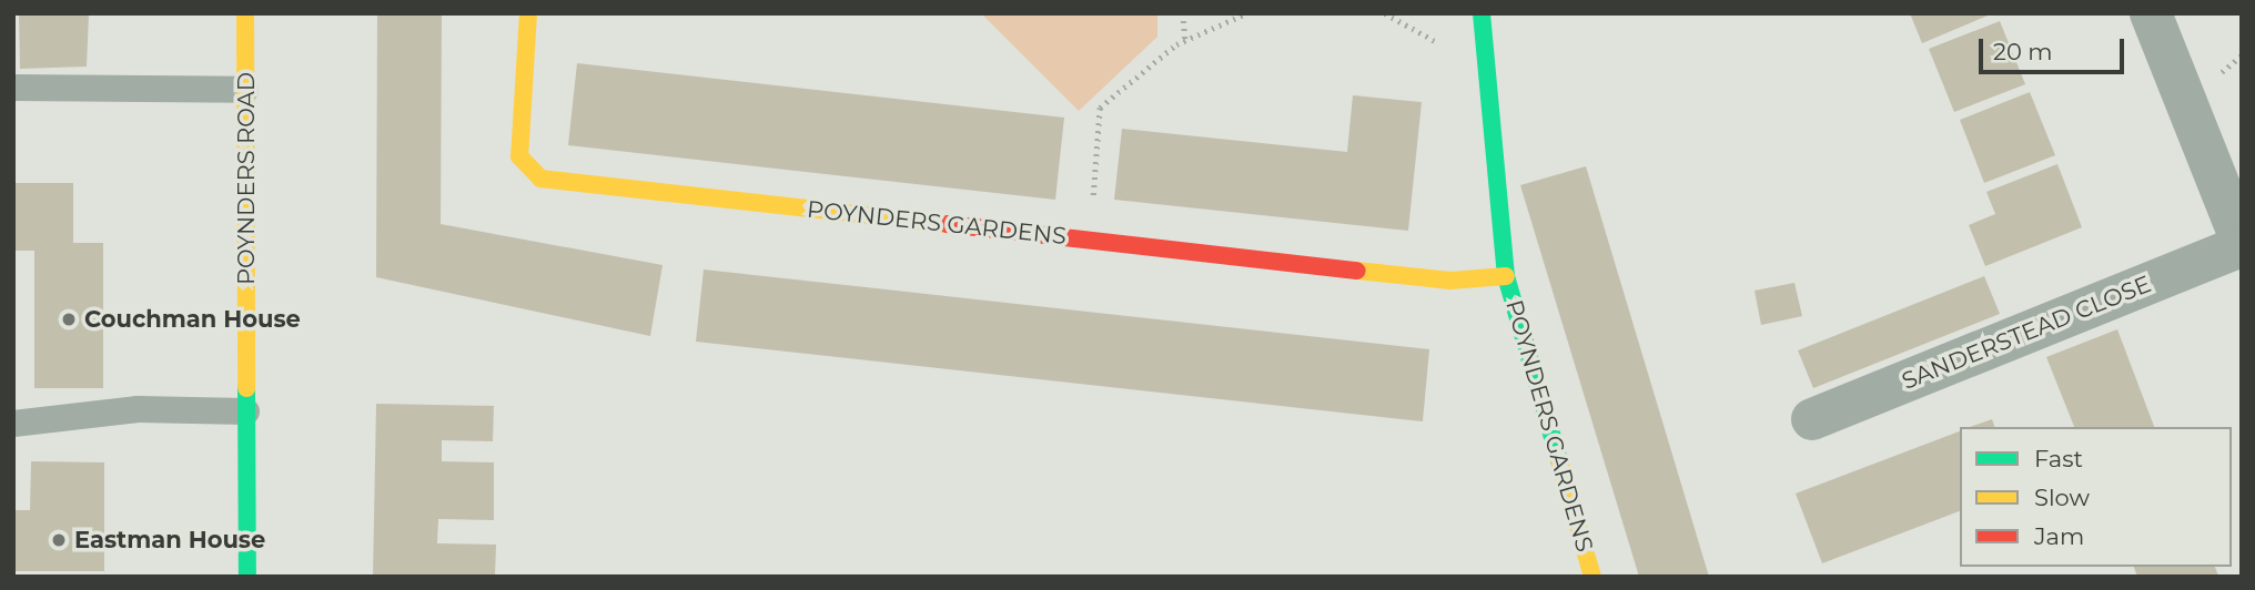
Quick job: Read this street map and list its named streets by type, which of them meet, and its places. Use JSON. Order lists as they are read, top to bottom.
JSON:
{
  "streets": {
    "main road": ["POYNDERS ROAD", "POYNDERS GARDENS"],
    "street": ["SANDERSTEAD CLOSE"]
  },
  "places": ["Couchman House", "Eastman House"],
  "legend": ["Fast", "Slow", "Jam"],
  "scale_bar": "20 m"
}
